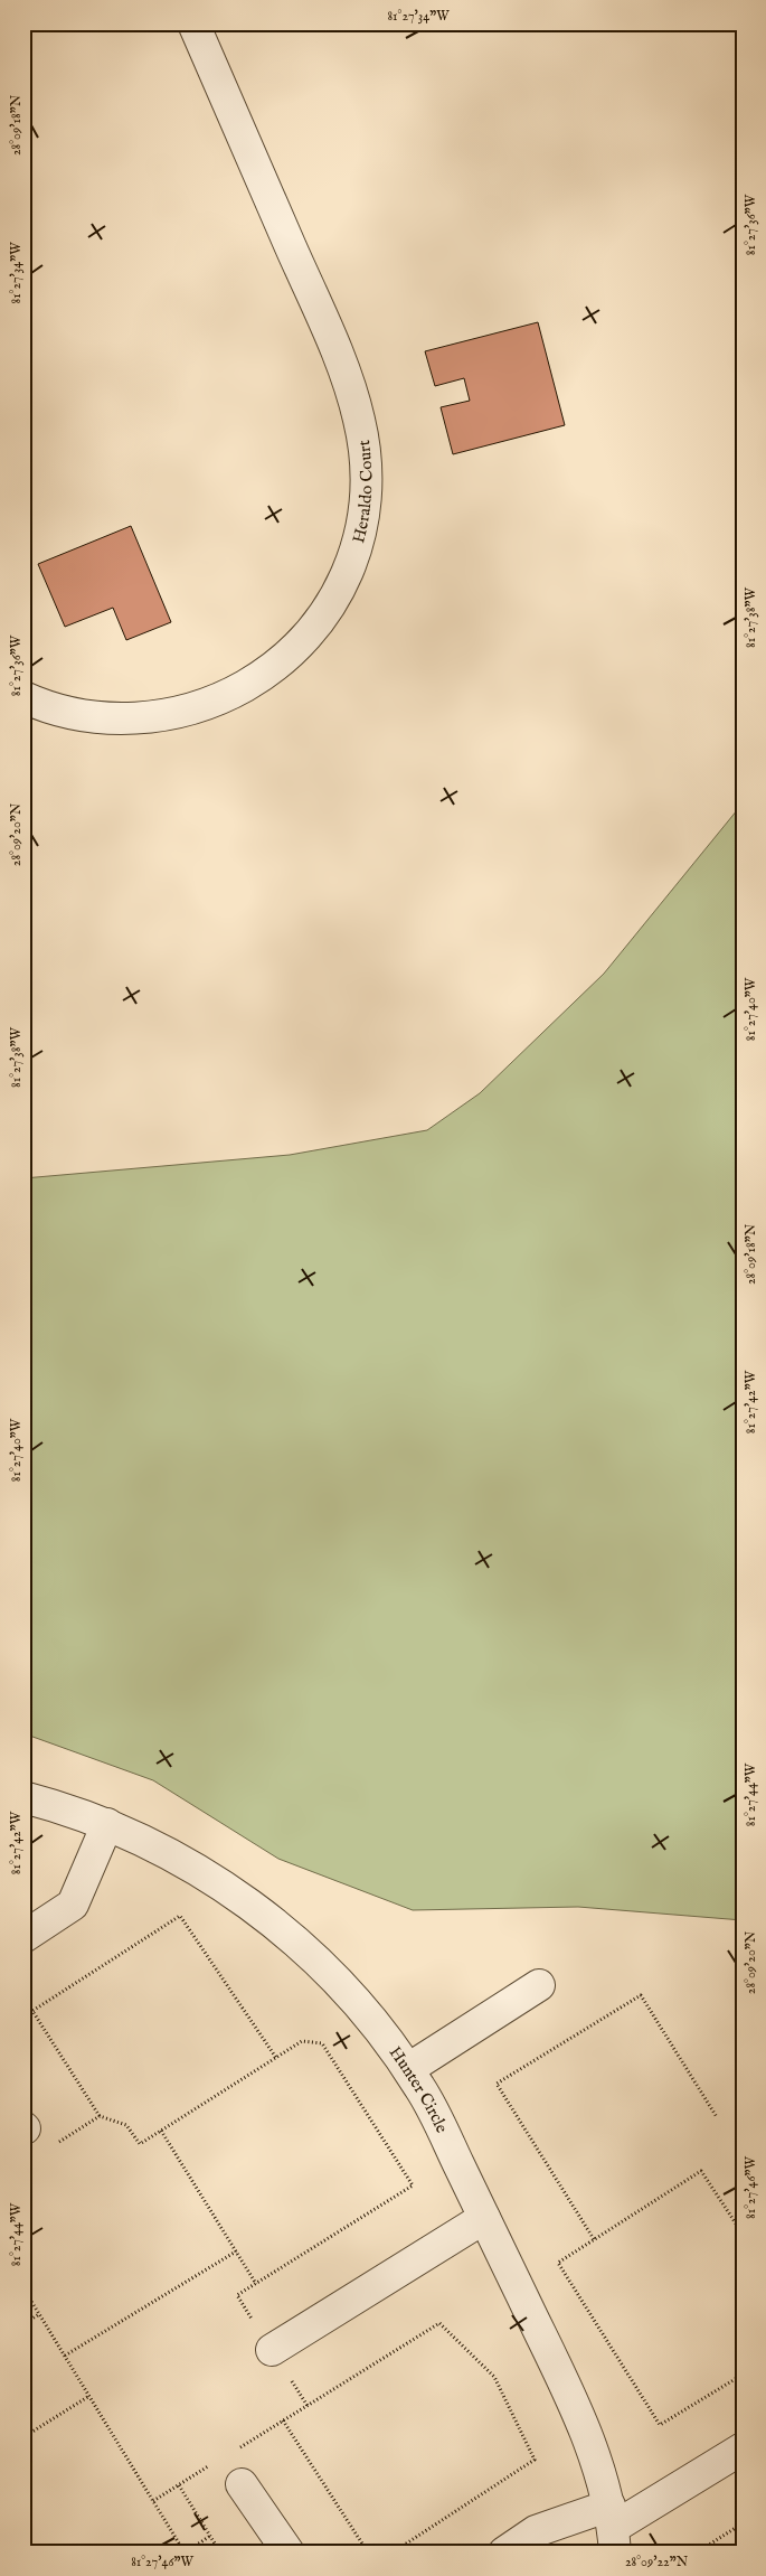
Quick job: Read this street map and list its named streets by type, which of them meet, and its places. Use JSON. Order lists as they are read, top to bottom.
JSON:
{
  "streets": {
    "street": ["Heraldo Court", "Hunter Circle"]
  },
  "coordinates": [
    "81°27'34\"W",
    "28°09'18\"N",
    "81°27'36\"W",
    "81°27'38\"W",
    "28°09'20\"N",
    "81°27'40\"W",
    "81°27'42\"W",
    "81°27'44\"W",
    "81°27'46\"W",
    "28°09'22\"N"
  ]
}
